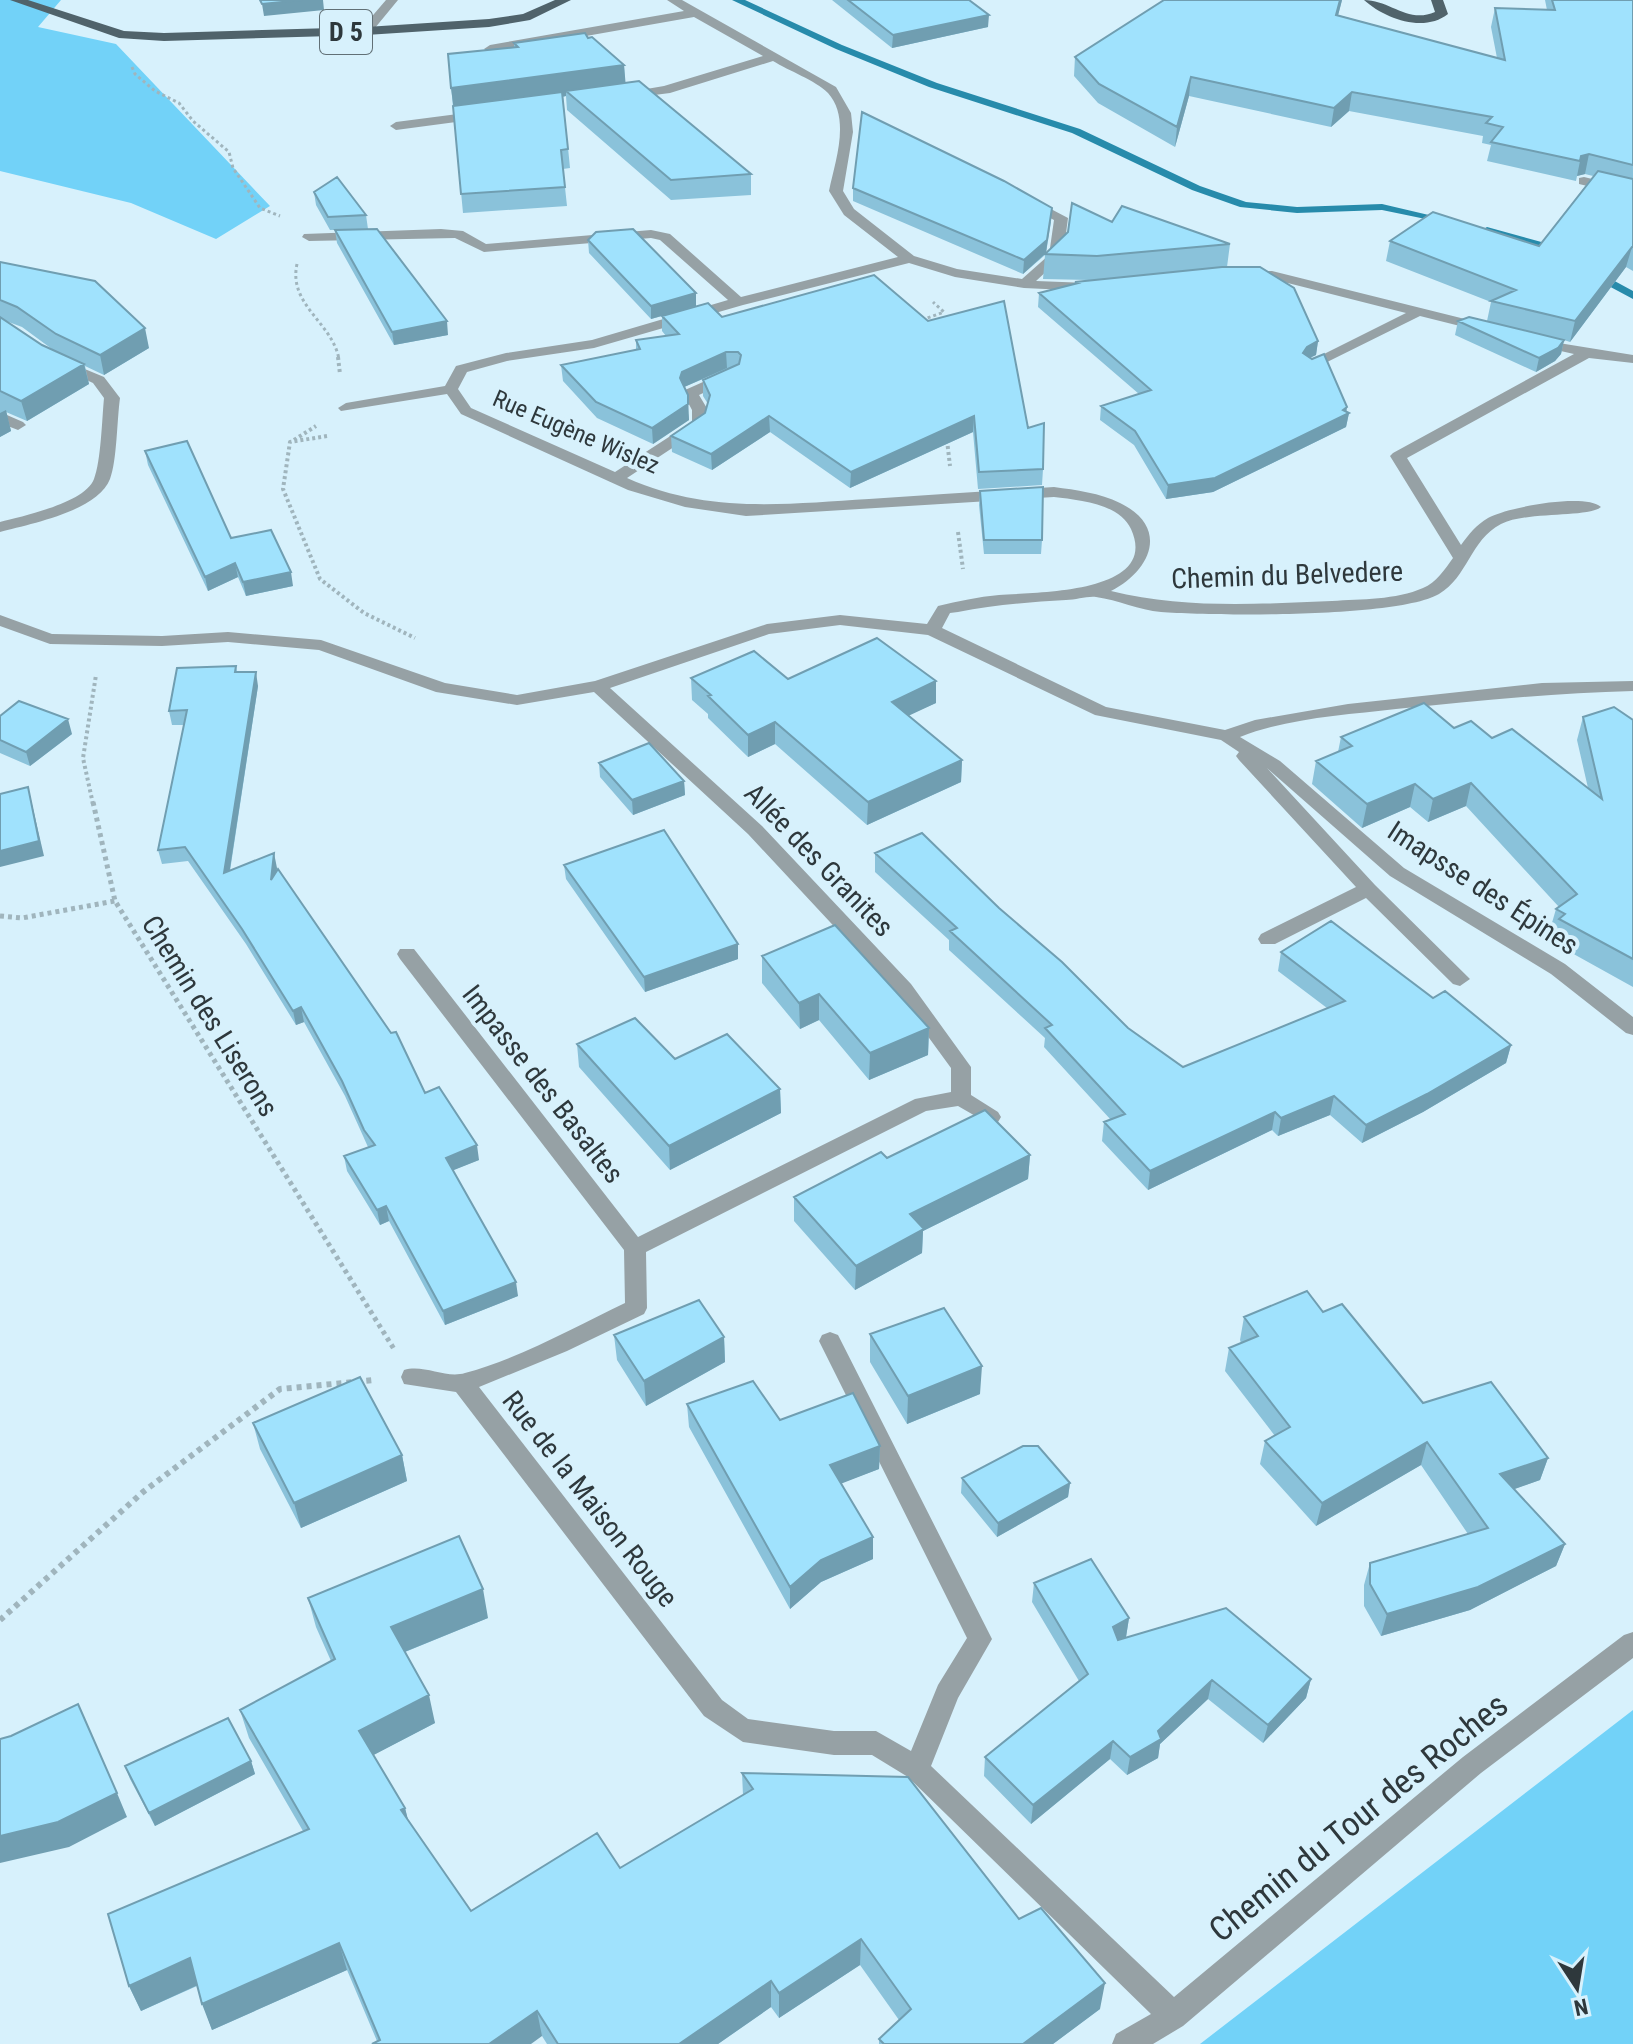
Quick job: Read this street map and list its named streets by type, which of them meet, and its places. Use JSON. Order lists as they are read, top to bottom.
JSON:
{
  "streets": {
    "main road": ["D 5"],
    "street": [
      "Rue Eugène Wislez",
      "Chemin du Belvedere",
      "Allée des Granites",
      "Imapsse des Épines",
      "Impasse des Basaltes",
      "Rue de la Maison Rouge",
      "Chemin du Tour des Roches"
    ],
    "path": ["Chemin des Liserons"]
  },
  "crossings": [
    ["Rue Eugène Wislez", "Chemin du Belvedere"],
    ["Impasse des Basaltes", "Rue de la Maison Rouge"],
    ["Rue de la Maison Rouge", "Chemin du Tour des Roches"]
  ],
  "north": "bottom"
}
